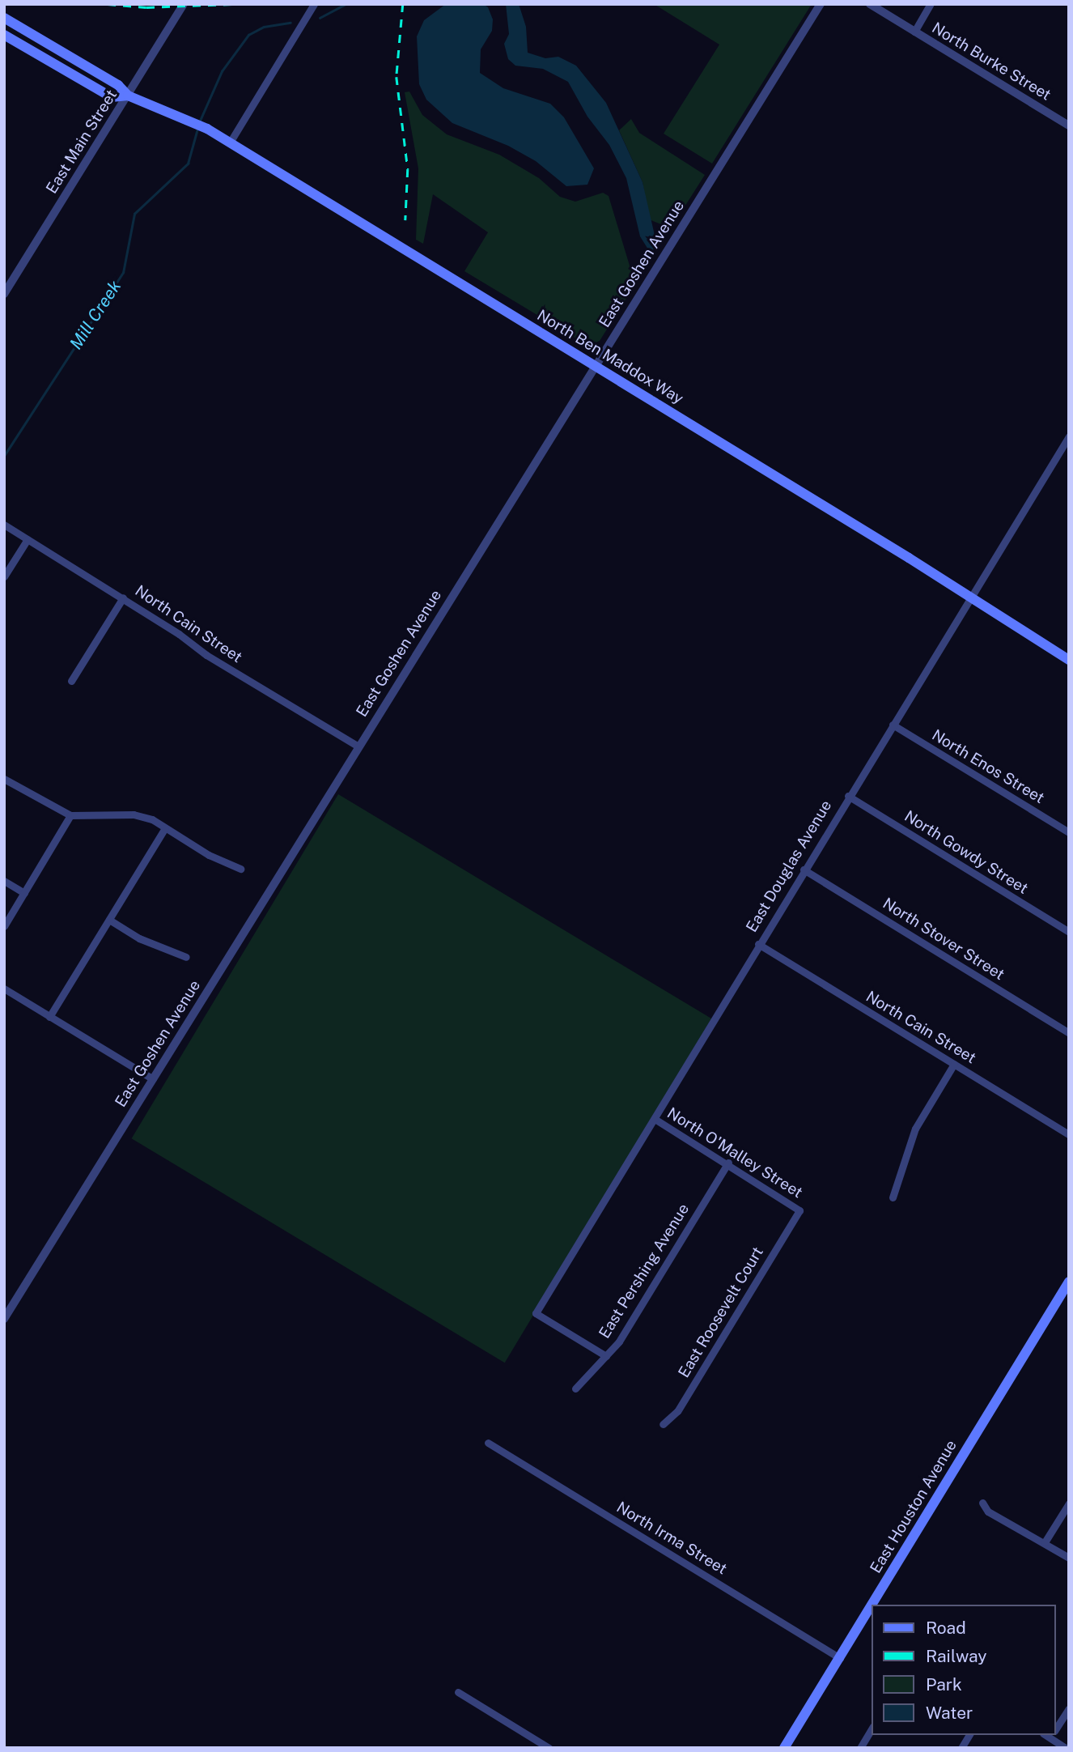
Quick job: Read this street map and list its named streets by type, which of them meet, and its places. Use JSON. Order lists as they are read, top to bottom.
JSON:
{
  "streets": {
    "main road": ["North Ben Maddox Way", "East Houston Avenue"],
    "street": [
      "North Burke Street",
      "East Main Street",
      "East Goshen Avenue",
      "North Cain Street",
      "North Enos Street",
      "North Gowdy Street",
      "East Douglas Avenue",
      "North Stover Street",
      "North O'Malley Street",
      "East Pershing Avenue",
      "East Roosevelt Court",
      "North Irma Street"
    ]
  },
  "crossings": [
    ["East Main Street", "North Ben Maddox Way"],
    ["East Goshen Avenue", "North Ben Maddox Way"],
    ["East Goshen Avenue", "North Cain Street"],
    ["North Ben Maddox Way", "East Douglas Avenue"],
    ["North Cain Street", "East Douglas Avenue"],
    ["North Enos Street", "East Douglas Avenue"],
    ["North Gowdy Street", "East Douglas Avenue"],
    ["East Douglas Avenue", "North Stover Street"],
    ["East Douglas Avenue", "North O'Malley Street"],
    ["East Douglas Avenue", "East Pershing Avenue"],
    ["North O'Malley Street", "East Pershing Avenue"],
    ["North O'Malley Street", "East Roosevelt Court"],
    ["East Houston Avenue", "North Irma Street"]
  ],
  "water": ["Mill Creek"],
  "legend": [
    "Road",
    "Railway",
    "Park",
    "Water"
  ]
}
